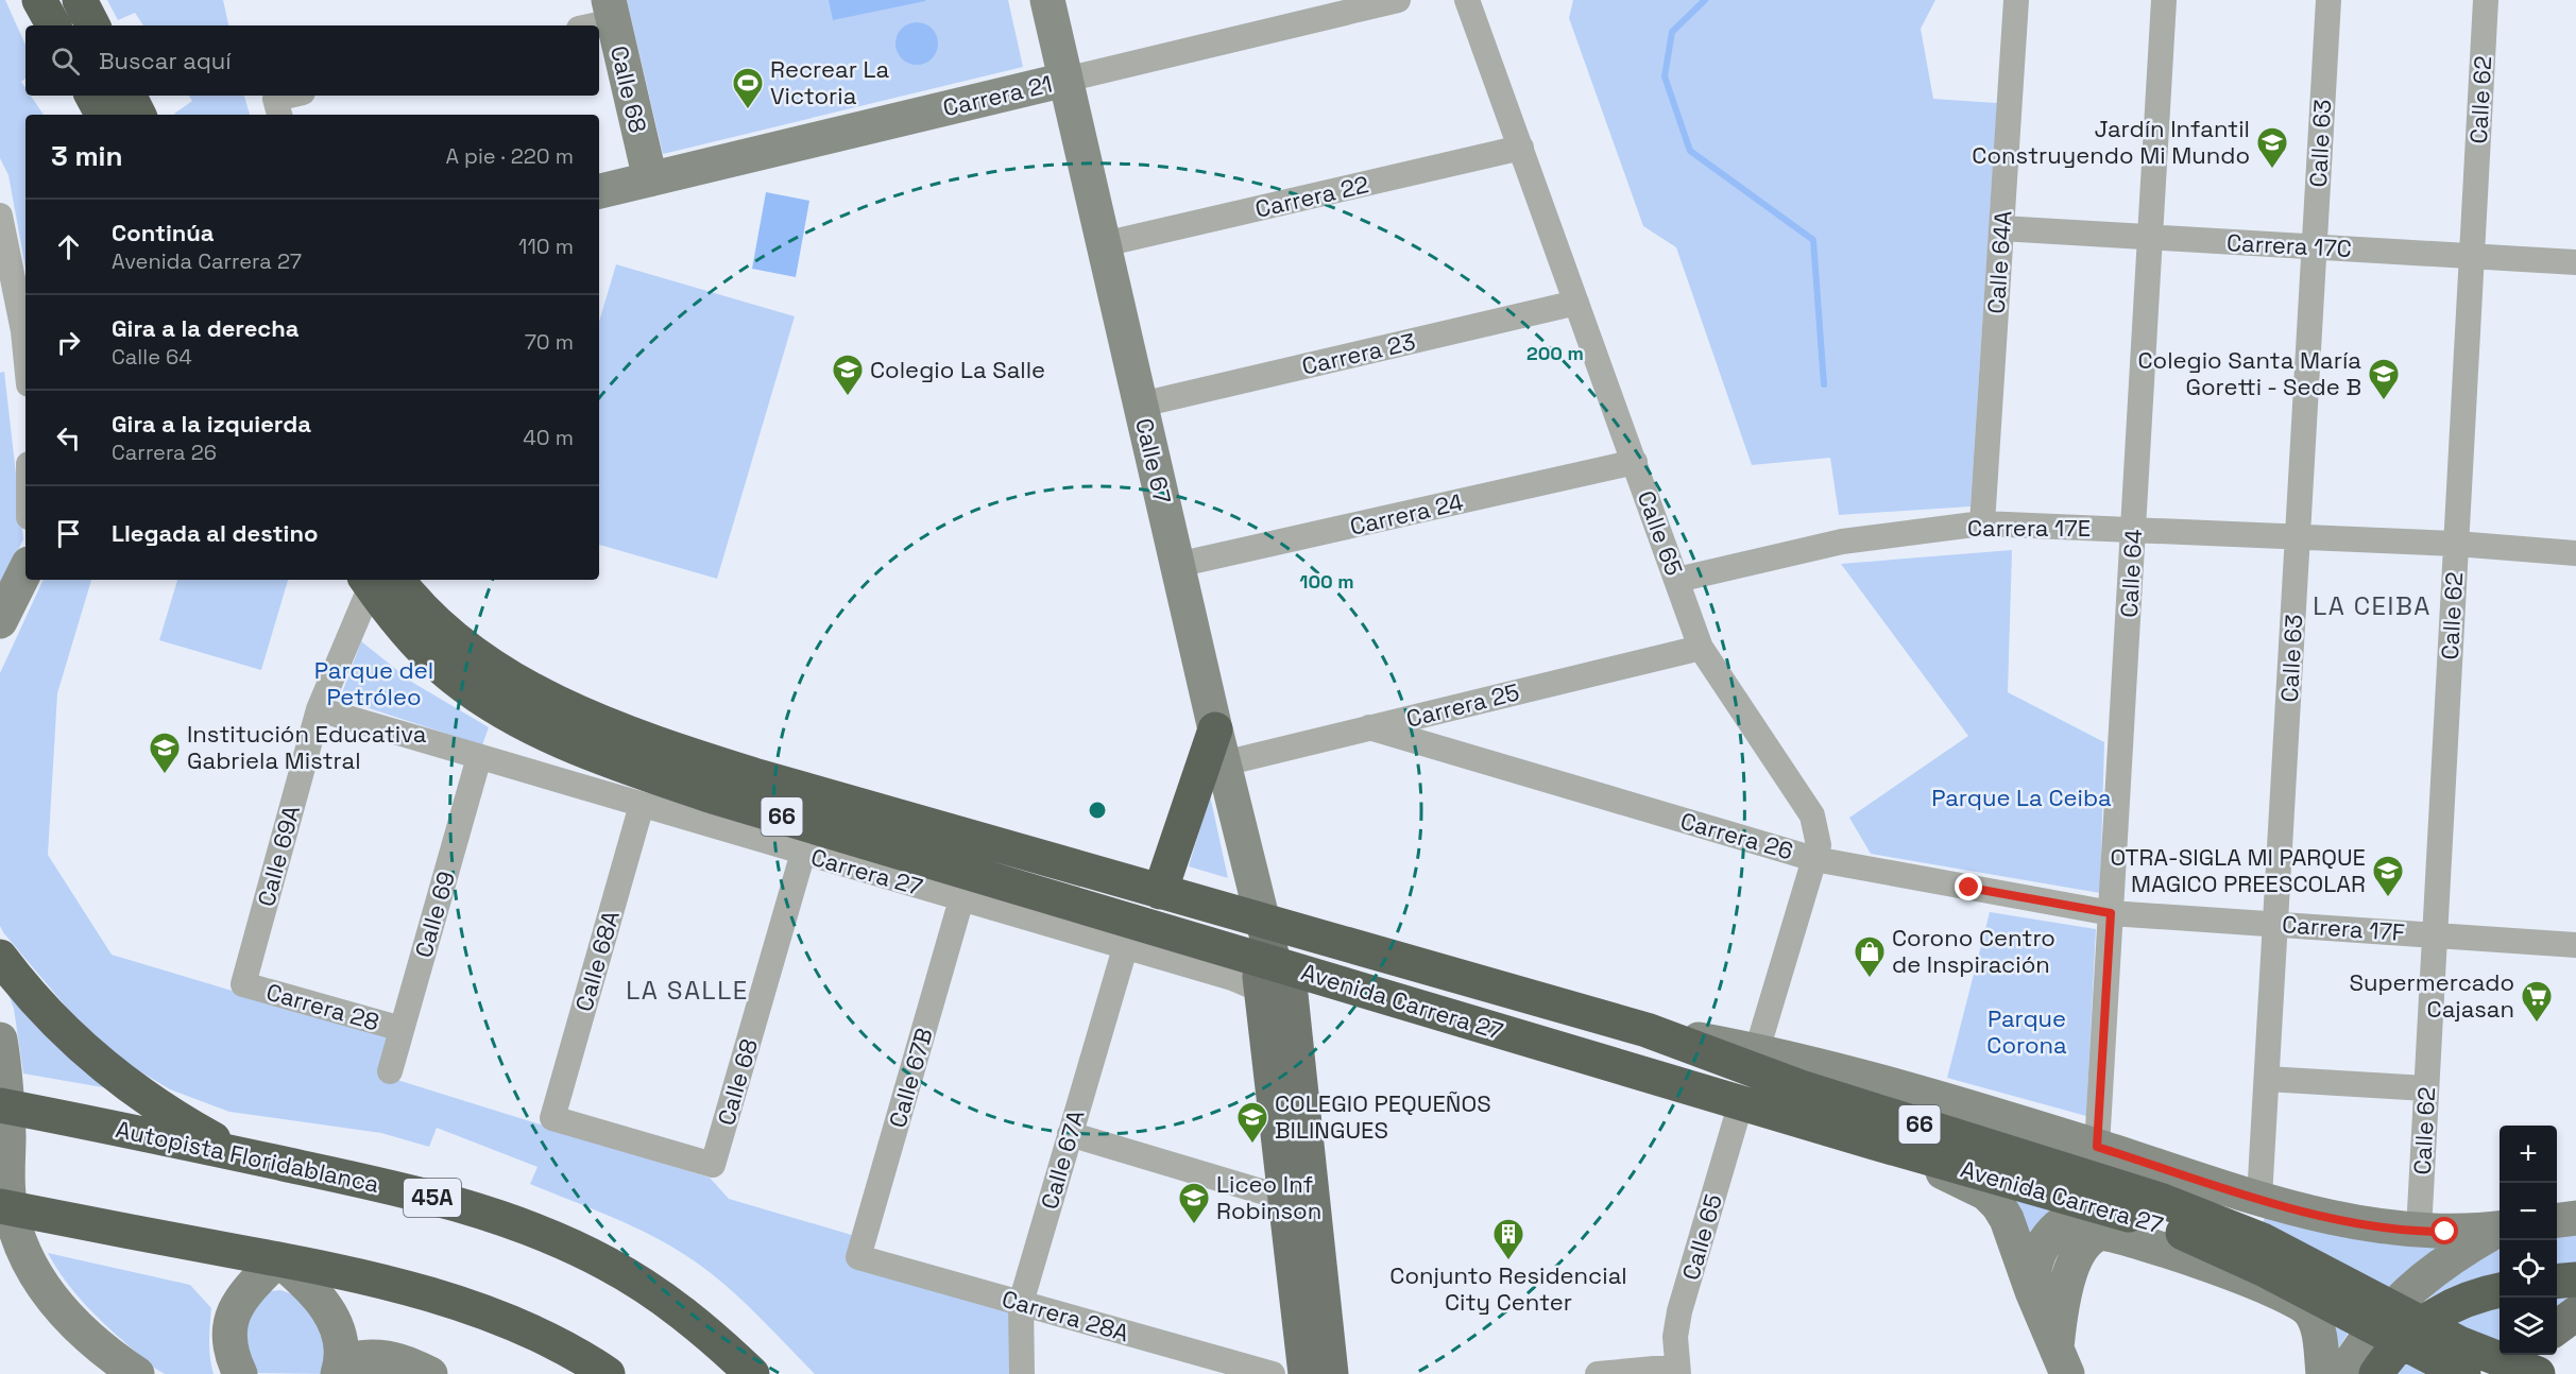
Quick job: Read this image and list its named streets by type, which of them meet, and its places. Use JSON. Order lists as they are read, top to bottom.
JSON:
{
  "streets": {
    "highway": [
      "66",
      "Avenida Carrera 27",
      "Autopista Floridablanca",
      "45A"
    ],
    "street": [
      "Calle 68",
      "Carrera 21",
      "Calle 62",
      "Calle 63",
      "Carrera 22",
      "Carrera 17C",
      "Calle 64A",
      "Carrera 23",
      "Calle 67",
      "Carrera 24",
      "Carrera 17E",
      "Calle 65",
      "Calle 64",
      "Carrera 25",
      "Carrera 26",
      "Calle 69A",
      "Carrera 27",
      "Calle 69",
      "Carrera 17F",
      "Calle 68A",
      "Carrera 28",
      "Calle 67B",
      "Calle 67A",
      "Carrera 28A"
    ]
  },
  "crossings": [
    ["Calle 68", "Carrera 21"],
    ["Calle 68", "Carrera 27"],
    ["Calle 68", "Calle 68A"],
    ["Carrera 21", "Calle 67"],
    ["Calle 62", "Carrera 17C"],
    ["Calle 62", "Carrera 17E"],
    ["Calle 62", "Carrera 17F"],
    ["Calle 62", "Avenida Carrera 27"],
    ["Calle 63", "Carrera 17C"],
    ["Calle 63", "Carrera 17E"],
    ["Calle 63", "Carrera 17F"],
    ["Calle 63", "Avenida Carrera 27"],
    ["Carrera 22", "Calle 67"],
    ["Carrera 22", "Calle 65"],
    ["Carrera 17C", "Calle 64A"],
    ["Carrera 17C", "Calle 64"],
    ["Calle 64A", "Carrera 17E"],
    ["Carrera 23", "Calle 67"],
    ["Carrera 23", "Calle 65"],
    ["Calle 67", "Carrera 24"],
    ["Calle 67", "Carrera 25"],
    ["Calle 67", "Avenida Carrera 27"],
    ["Carrera 24", "Calle 65"],
    ["Carrera 17E", "Calle 65"],
    ["Carrera 17E", "Calle 64"],
    ["Calle 65", "Carrera 25"],
    ["Calle 65", "Carrera 26"],
    ["Calle 65", "Avenida Carrera 27"],
    ["Calle 64", "Carrera 26"],
    ["Calle 64", "Carrera 17F"],
    ["Calle 64", "Avenida Carrera 27"],
    ["Carrera 25", "Carrera 26"],
    ["Carrera 26", "Carrera 17F"],
    ["Calle 69A", "Carrera 27"],
    ["Calle 69A", "Avenida Carrera 27"],
    ["Calle 69A", "Carrera 28"],
    ["Carrera 27", "Calle 69"],
    ["Carrera 27", "Calle 68A"],
    ["Carrera 27", "Calle 67B"],
    ["Carrera 27", "Calle 67A"],
    ["Calle 69", "Carrera 28"],
    ["Calle 67B", "Carrera 28A"],
    ["Calle 67A", "Carrera 28A"]
  ],
  "districts": ["LA CEIBA", "LA SALLE"],
  "parks": ["Parque del Petróleo", "Parque La Ceiba", "Parque Corona"],
  "places": {
    "sports": ["Recrear La Victoria"],
    "school or university": [
      "Jardín Infantil Construyendo Mi Mundo",
      "Colegio La Salle",
      "Colegio Santa María Goretti - Sede B",
      "Institución Educativa Gabriela Mistral",
      "OTRA-SIGLA MI PARQUE MAGICO PREESCOLAR",
      "COLEGIO PEQUEÑOS BILINGUES",
      "Liceo Inf Robinson"
    ],
    "shop": ["Corono Centro de Inspiración"],
    "supermarket": ["Supermercado Cajasan"],
    "building": ["Conjunto Residencial City Center"]
  },
  "page": {
    "search": "Buscar aquí",
    "heading": ["3 min", "A pie · 220 m"],
    "list": [
      ["Continúa", "Avenida Carrera 27", "110 m"],
      ["Gira a la derecha", "Calle 64", "70 m"],
      ["Gira a la izquierda", "Carrera 26", "40 m"],
      "Llegada al destino"
    ],
    "map_buttons": ["+", "−"]
  },
  "rings": ["200 m", "100 m"]
}
